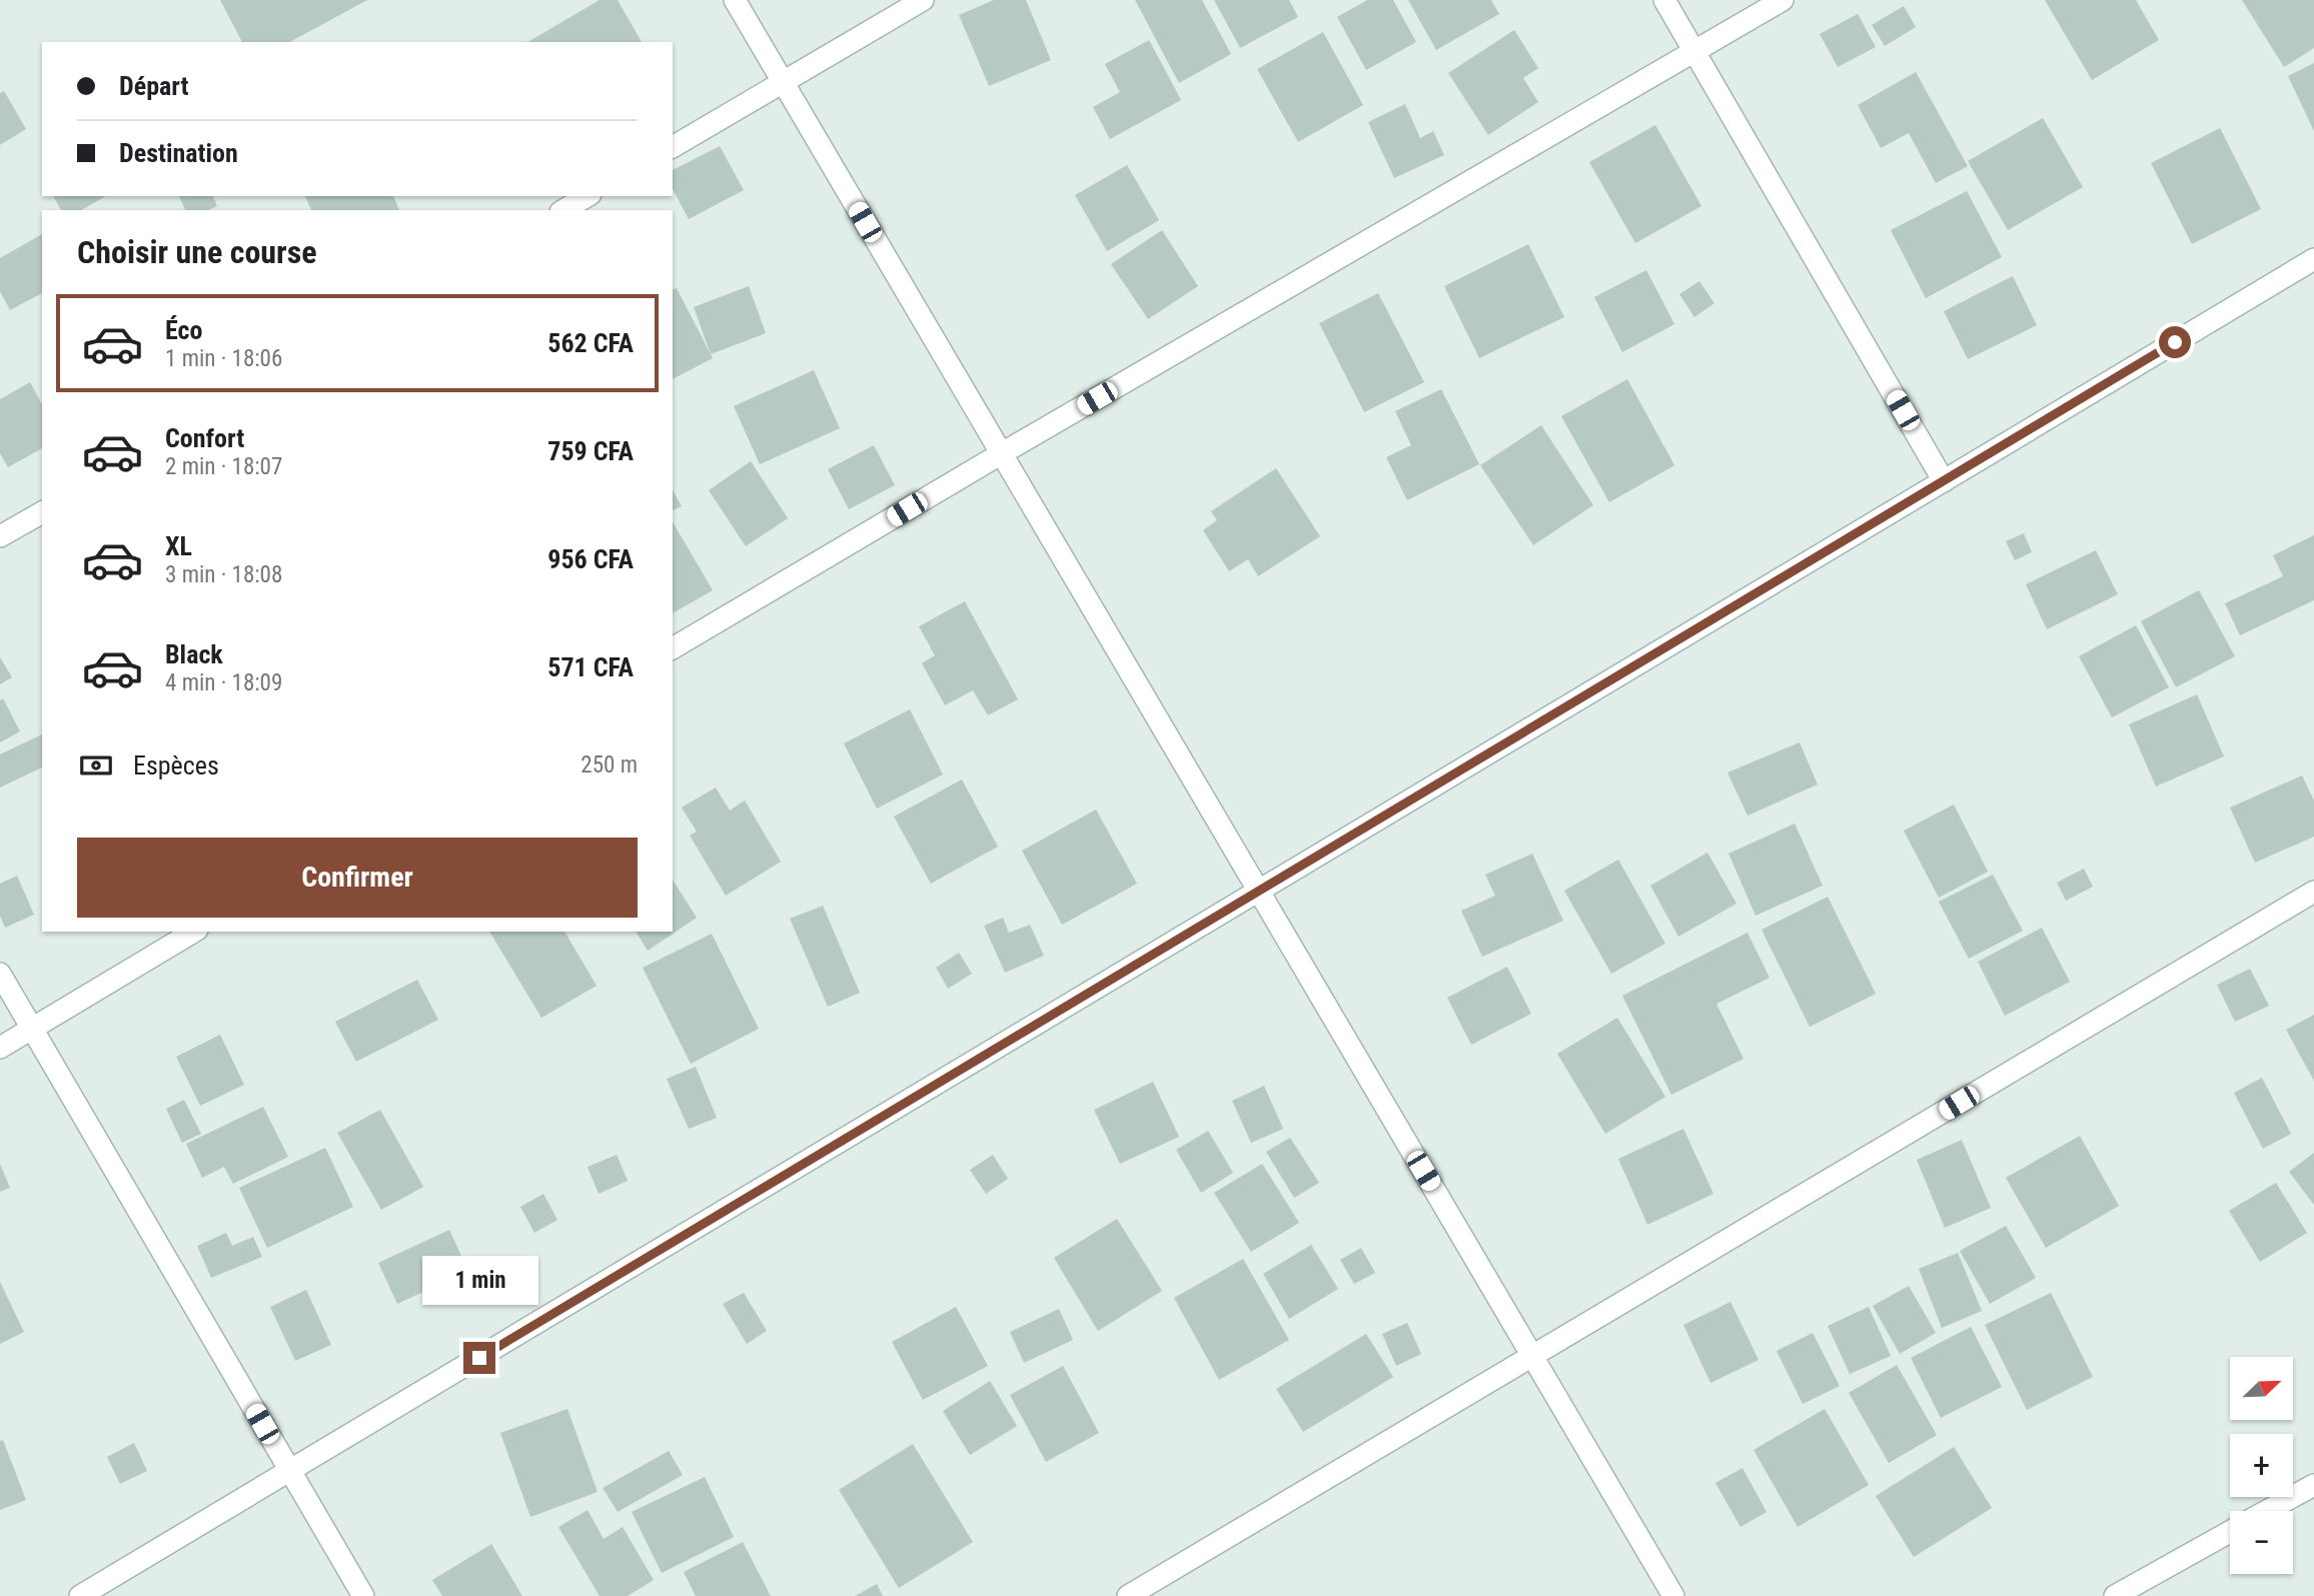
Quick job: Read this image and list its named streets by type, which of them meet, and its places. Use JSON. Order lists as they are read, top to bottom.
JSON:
{
  "north": "top right",
  "page": {
    "banner": ["Départ", "Destination"],
    "heading": "Choisir une course",
    "list": [
      {
        "name": "Éco",
        "note": "1 min · 18:06",
        "value": "562 CFA"
      },
      {
        "name": "Confort",
        "note": "2 min · 18:07",
        "value": "759 CFA"
      },
      {
        "name": "XL",
        "note": "3 min · 18:08",
        "value": "956 CFA"
      },
      {
        "name": "Black",
        "note": "4 min · 18:09",
        "value": "571 CFA"
      }
    ],
    "pay": ["Espèces", "250 m"],
    "buttons": "Confirmer",
    "bubble": "1 min",
    "map_buttons": ["+", "−"]
  }
}
